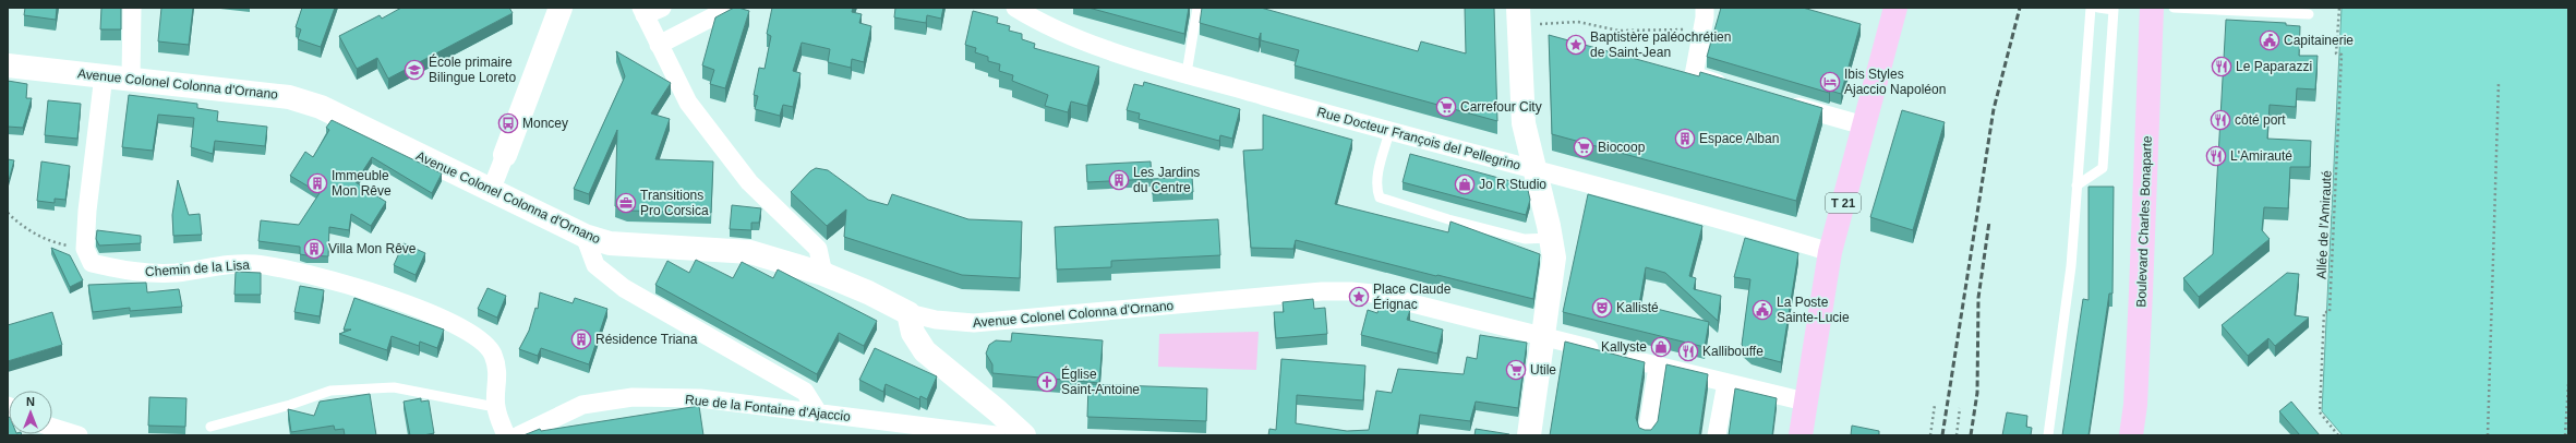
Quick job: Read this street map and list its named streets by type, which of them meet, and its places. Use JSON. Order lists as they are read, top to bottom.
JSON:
{
  "streets": {
    "main road": ["T 21", "Boulevard Charles Bonaparte"],
    "street": [
      "Avenue Colonel Colonna d'Ornano",
      "Rue Docteur François del Pellegrino",
      "Chemin de la Lisa",
      "Rue de la Fontaine d'Ajaccio"
    ],
    "path": ["Allée de l'Amirauté"]
  },
  "crossings": [
    ["Avenue Colonel Colonna d'Ornano", "T 21"],
    ["Rue Docteur François del Pellegrino", "T 21"]
  ],
  "places": {
    "public building": ["Capitainerie", "La Poste Sainte-Lucie"],
    "place": ["Baptistère paléochrétien de Saint-Jean", "Place Claude Érignac"],
    "restaurant": [
      "Le Paparazzi",
      "côté port",
      "L'Amirauté",
      "Kallibouffe"
    ],
    "school or university": ["École primaire Bilingue Loreto"],
    "hotel": ["Ibis Styles Ajaccio Napoléon"],
    "supermarket": ["Carrefour City", "Biocoop", "Utile"],
    "bus stop": ["Moncey"],
    "building": [
      "Espace Alban",
      "Les Jardins du Centre",
      "Immeuble Mon Rêve",
      "Villa Mon Rêve",
      "Résidence Triana"
    ],
    "shop": ["Jo R Studio", "Kallyste"],
    "office": ["Transitions Pro Corsica"],
    "theatre": ["Kallisté"],
    "church": ["Église Saint-Antoine"]
  },
  "north": "top"
}
